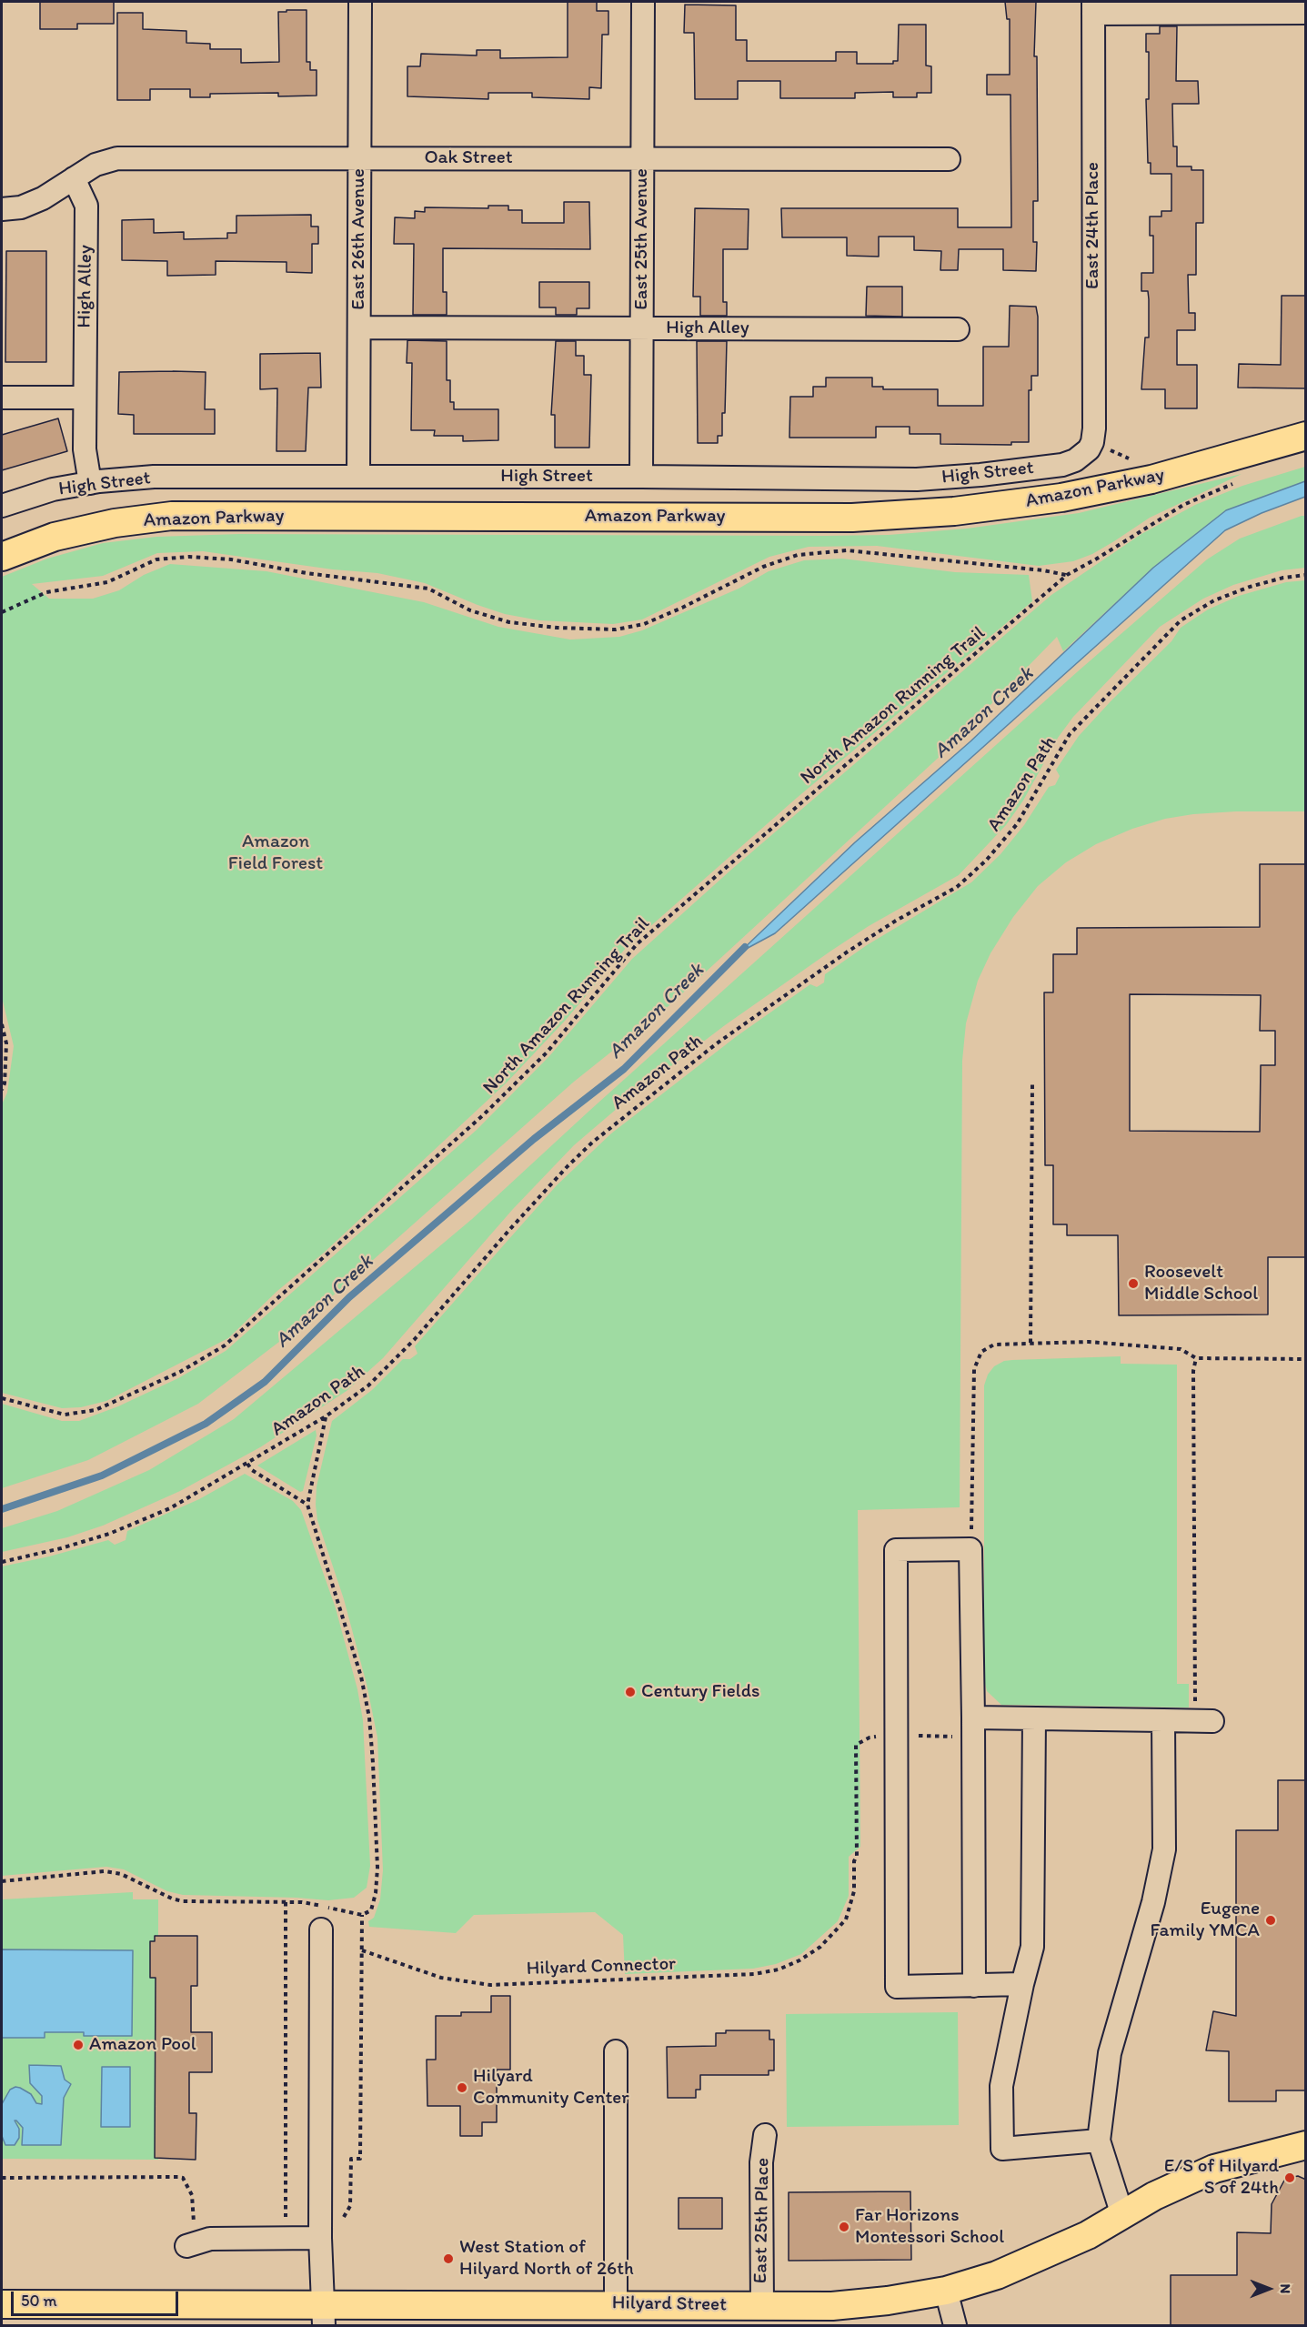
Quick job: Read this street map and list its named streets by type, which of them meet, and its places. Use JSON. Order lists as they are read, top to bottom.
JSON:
{
  "streets": {
    "main road": ["Amazon Parkway", "Hilyard Street"],
    "street": [
      "Oak Street",
      "East 24th Place",
      "East 26th Avenue",
      "East 25th Avenue",
      "High Alley",
      "High Street",
      "East 25th Place"
    ],
    "path": ["North Amazon Running Trail", "Amazon Path", "Hilyard Connector"]
  },
  "crossings": [
    ["Oak Street", "East 26th Avenue"],
    ["Oak Street", "East 25th Avenue"],
    ["Oak Street", "High Alley"],
    ["East 24th Place", "High Street"],
    ["East 26th Avenue", "High Alley"],
    ["East 26th Avenue", "High Street"],
    ["East 25th Avenue", "High Alley"],
    ["East 25th Avenue", "High Street"],
    ["High Alley", "High Street"],
    ["East 25th Place", "Hilyard Street"]
  ],
  "water": ["Amazon Creek"],
  "parks": ["Amazon Field Forest"],
  "places": [
    "Roosevelt Middle School",
    "Century Fields",
    "Eugene Family YMCA",
    "Amazon Pool",
    "Hilyard Community Center",
    "E/S of Hilyard S of 24th",
    "Far Horizons Montessori School",
    "West Station of Hilyard North of 26th"
  ],
  "scale_bar": "50 m",
  "north": "right"
}
